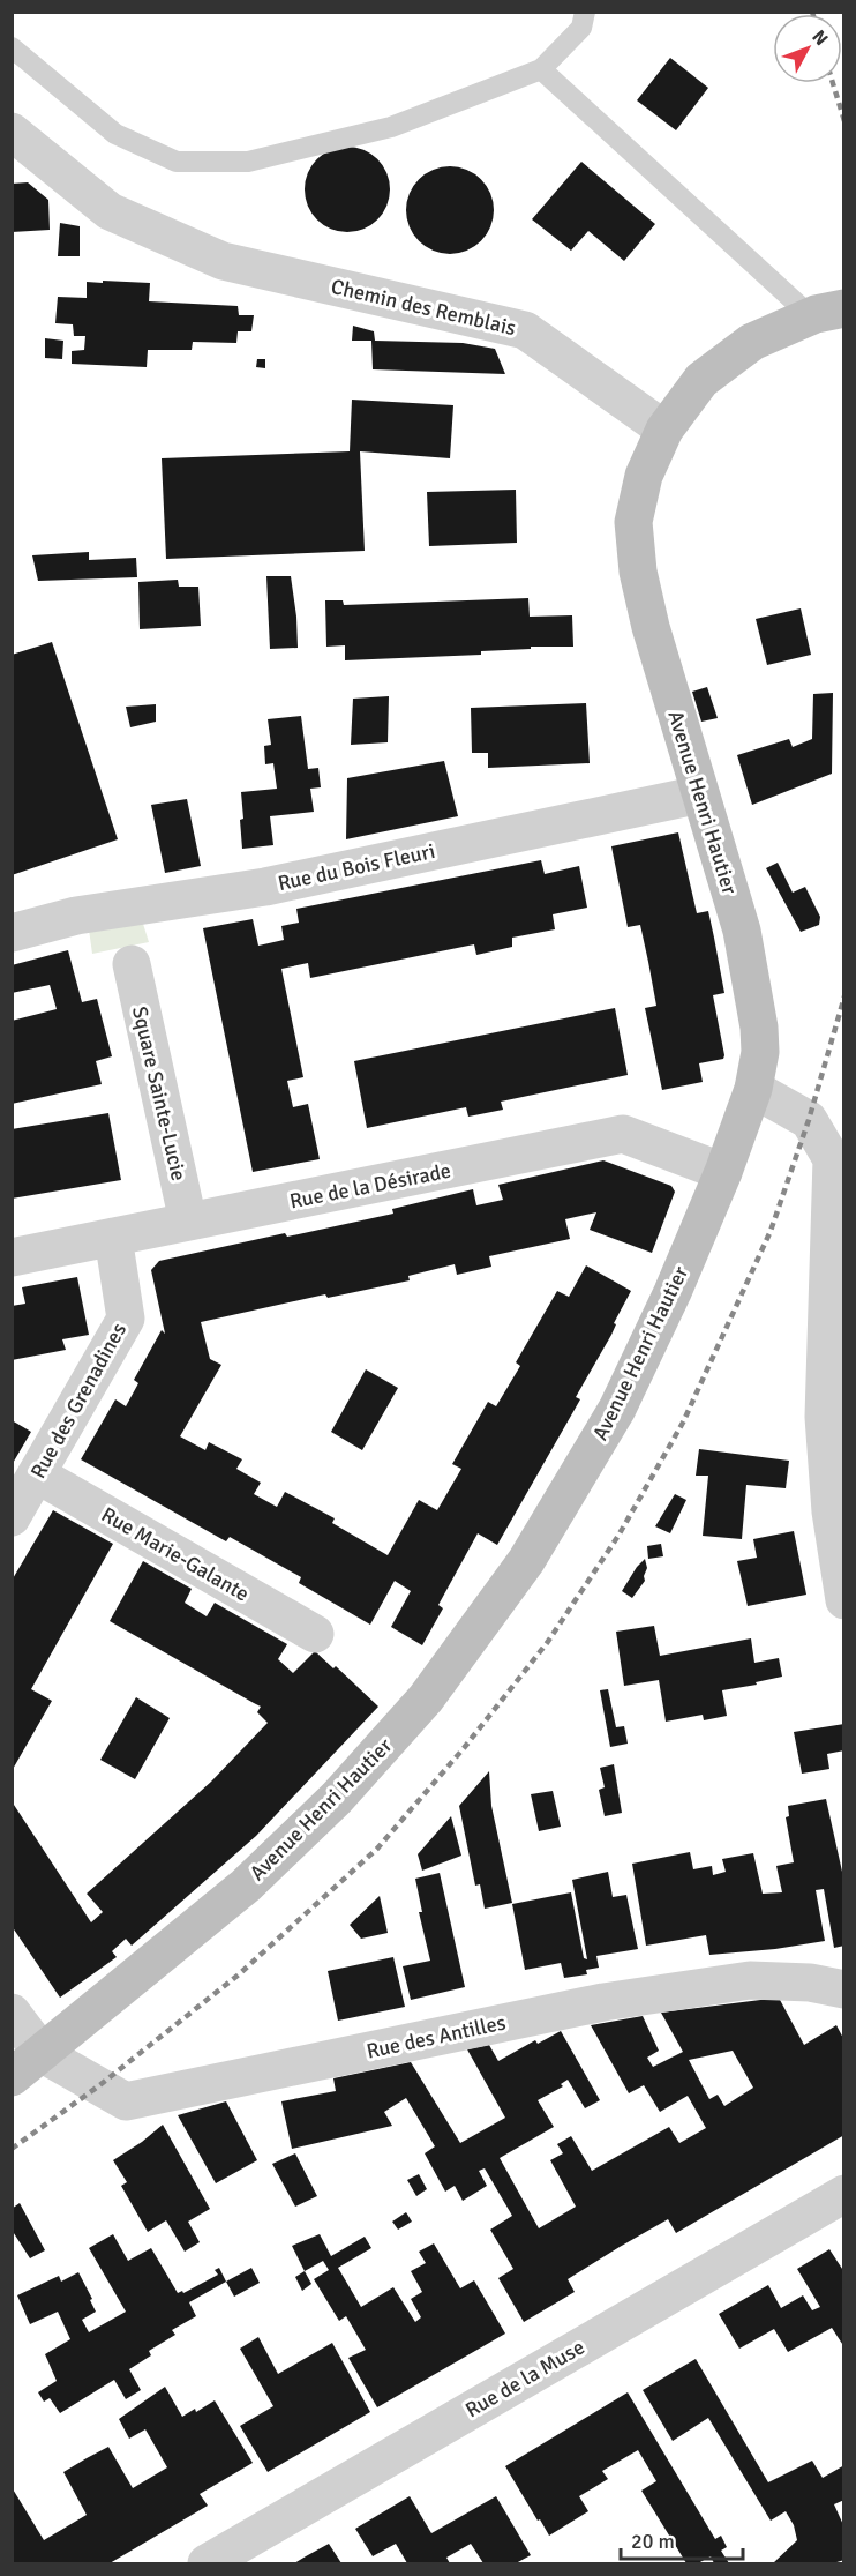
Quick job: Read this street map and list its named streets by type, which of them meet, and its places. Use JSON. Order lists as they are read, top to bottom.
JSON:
{
  "streets": {
    "street": [
      "Chemin des Remblais",
      "Avenue Henri Hautier",
      "Rue du Bois Fleuri",
      "Square Sainte-Lucie",
      "Rue de la Désirade",
      "Rue des Grenadines",
      "Rue Marie-Galante",
      "Rue des Antilles",
      "Rue de la Muse"
    ]
  },
  "crossings": [
    ["Chemin des Remblais", "Avenue Henri Hautier"],
    ["Avenue Henri Hautier", "Rue du Bois Fleuri"],
    ["Avenue Henri Hautier", "Rue de la Désirade"],
    ["Avenue Henri Hautier", "Rue des Antilles"],
    ["Square Sainte-Lucie", "Rue de la Désirade"],
    ["Rue de la Désirade", "Rue des Grenadines"],
    ["Rue des Grenadines", "Rue Marie-Galante"]
  ],
  "scale_bar": "20 m",
  "north": "top right"
}
